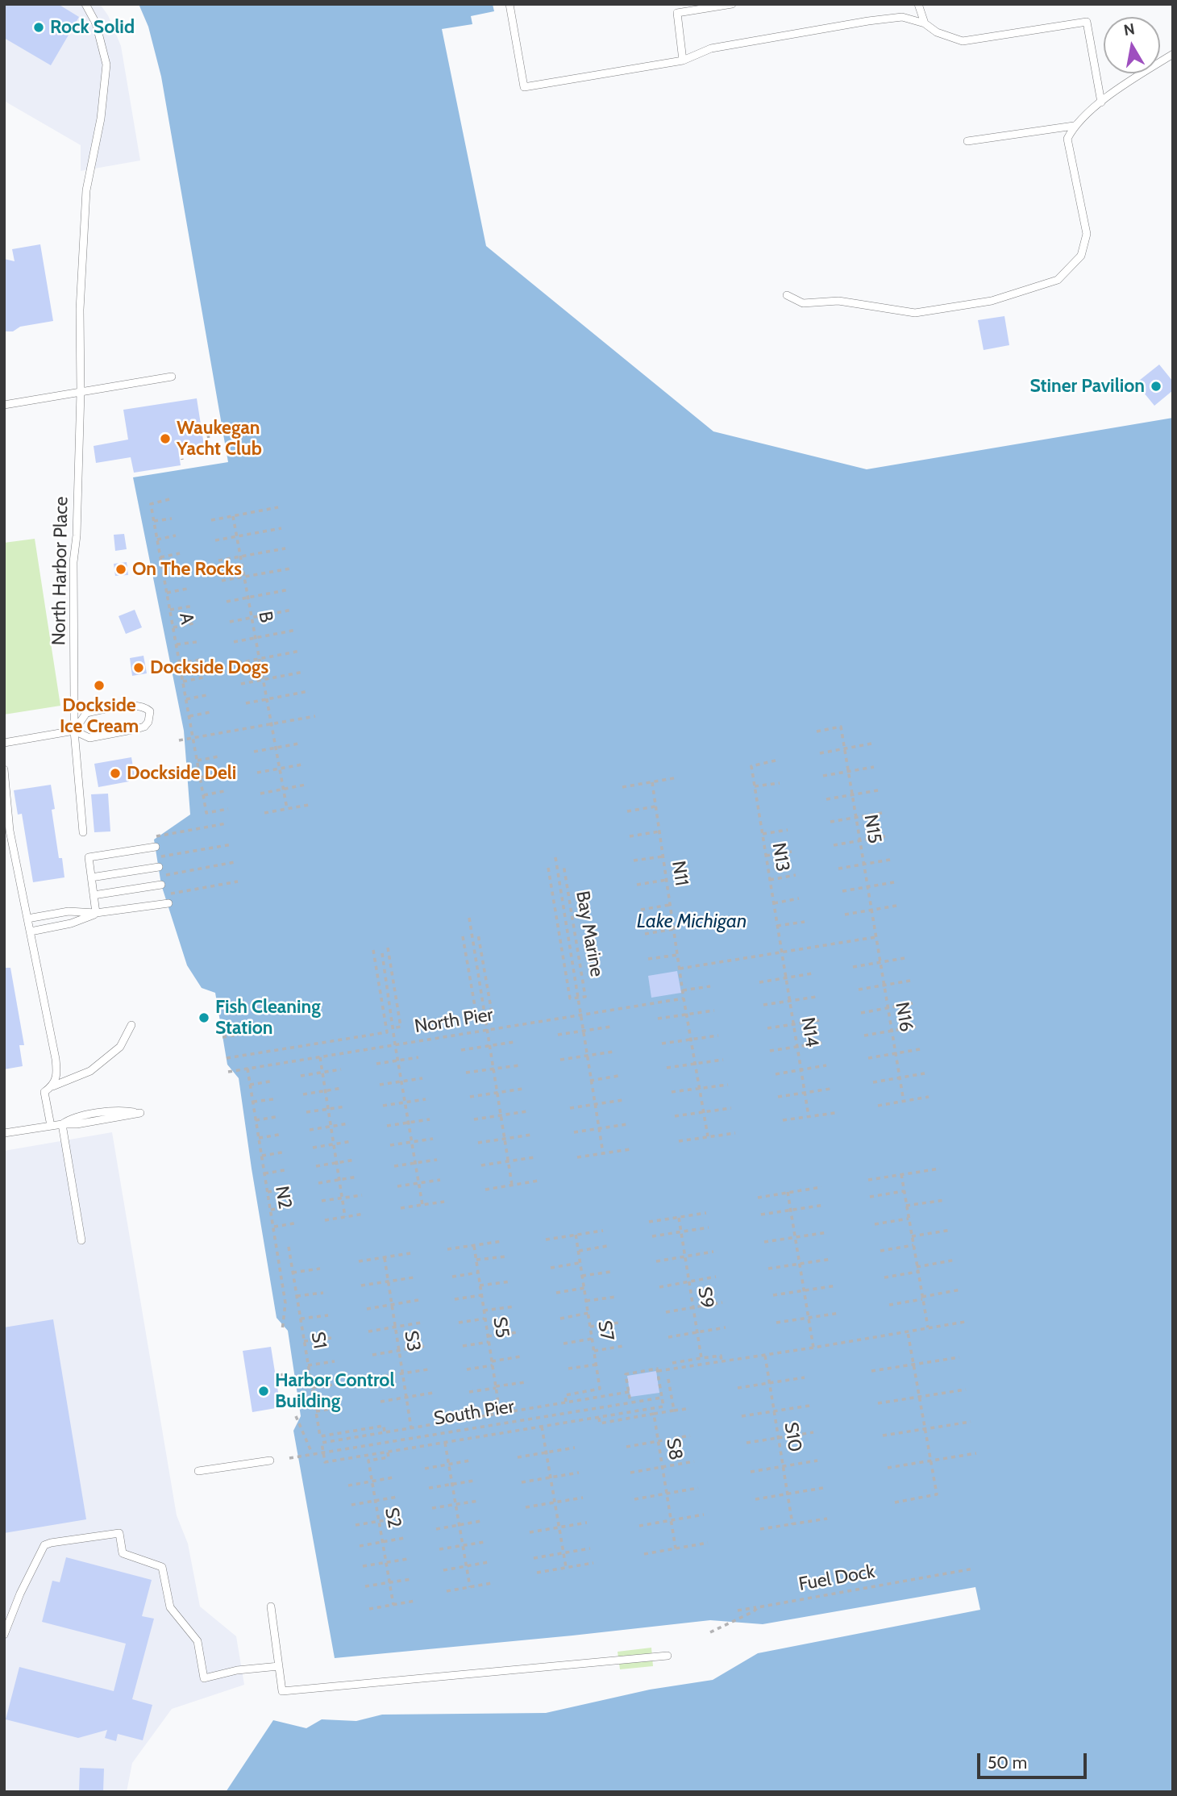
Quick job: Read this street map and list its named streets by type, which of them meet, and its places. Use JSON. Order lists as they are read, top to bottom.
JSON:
{
  "streets": {
    "lane": ["North Harbor Place"],
    "path": [
      "B",
      "A",
      "N15",
      "N13",
      "N11",
      "Bay Marine",
      "N16",
      "North Pier",
      "N14",
      "N2",
      "S9",
      "S5",
      "S7",
      "S1",
      "S3",
      "South Pier",
      "S10",
      "S8",
      "S2",
      "Fuel Dock"
    ]
  },
  "crossings": [
    ["N15", "N16"],
    ["N13", "N14"],
    ["N11", "North Pier"],
    ["North Pier", "N2"]
  ],
  "water": ["Lake Michigan"],
  "places": [
    "Rock Solid",
    "Stiner Pavilion",
    "Waukegan Yacht Club",
    "On The Rocks",
    "Dockside Dogs",
    "Dockside Ice Cream",
    "Dockside Deli",
    "Fish Cleaning Station",
    "Harbor Control Building"
  ],
  "scale_bar": "50 m",
  "north": "top"
}
